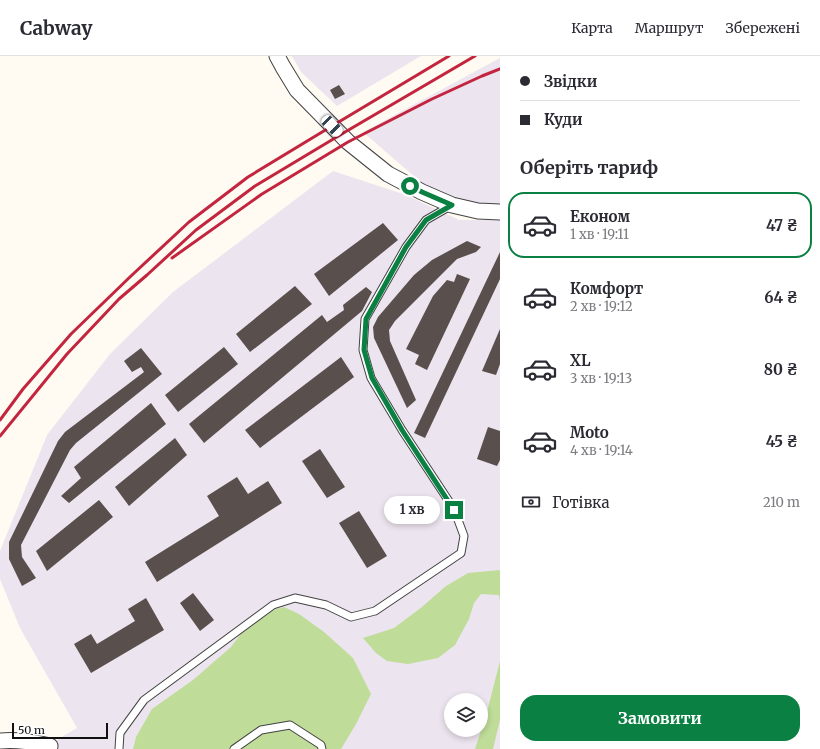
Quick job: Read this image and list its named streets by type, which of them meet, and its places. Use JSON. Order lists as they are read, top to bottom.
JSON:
{
  "scale_bar": "50 m",
  "page": {
    "header": "Cabway",
    "nav": ["Карта", "Маршрут", "Збережені"],
    "banner": ["Звідки", "Куди"],
    "heading": "Оберіть тариф",
    "list": [
      {
        "name": "Економ",
        "note": "1 хв · 19:11",
        "value": "47 ₴"
      },
      {
        "name": "Комфорт",
        "note": "2 хв · 19:12",
        "value": "64 ₴"
      },
      {
        "name": "XL",
        "note": "3 хв · 19:13",
        "value": "80 ₴"
      },
      {
        "name": "Moto",
        "note": "4 хв · 19:14",
        "value": "45 ₴"
      }
    ],
    "pay": ["Готівка", "210 m"],
    "bubble": "1 хв",
    "buttons": "Замовити",
    "scale": "50 m"
  }
}
